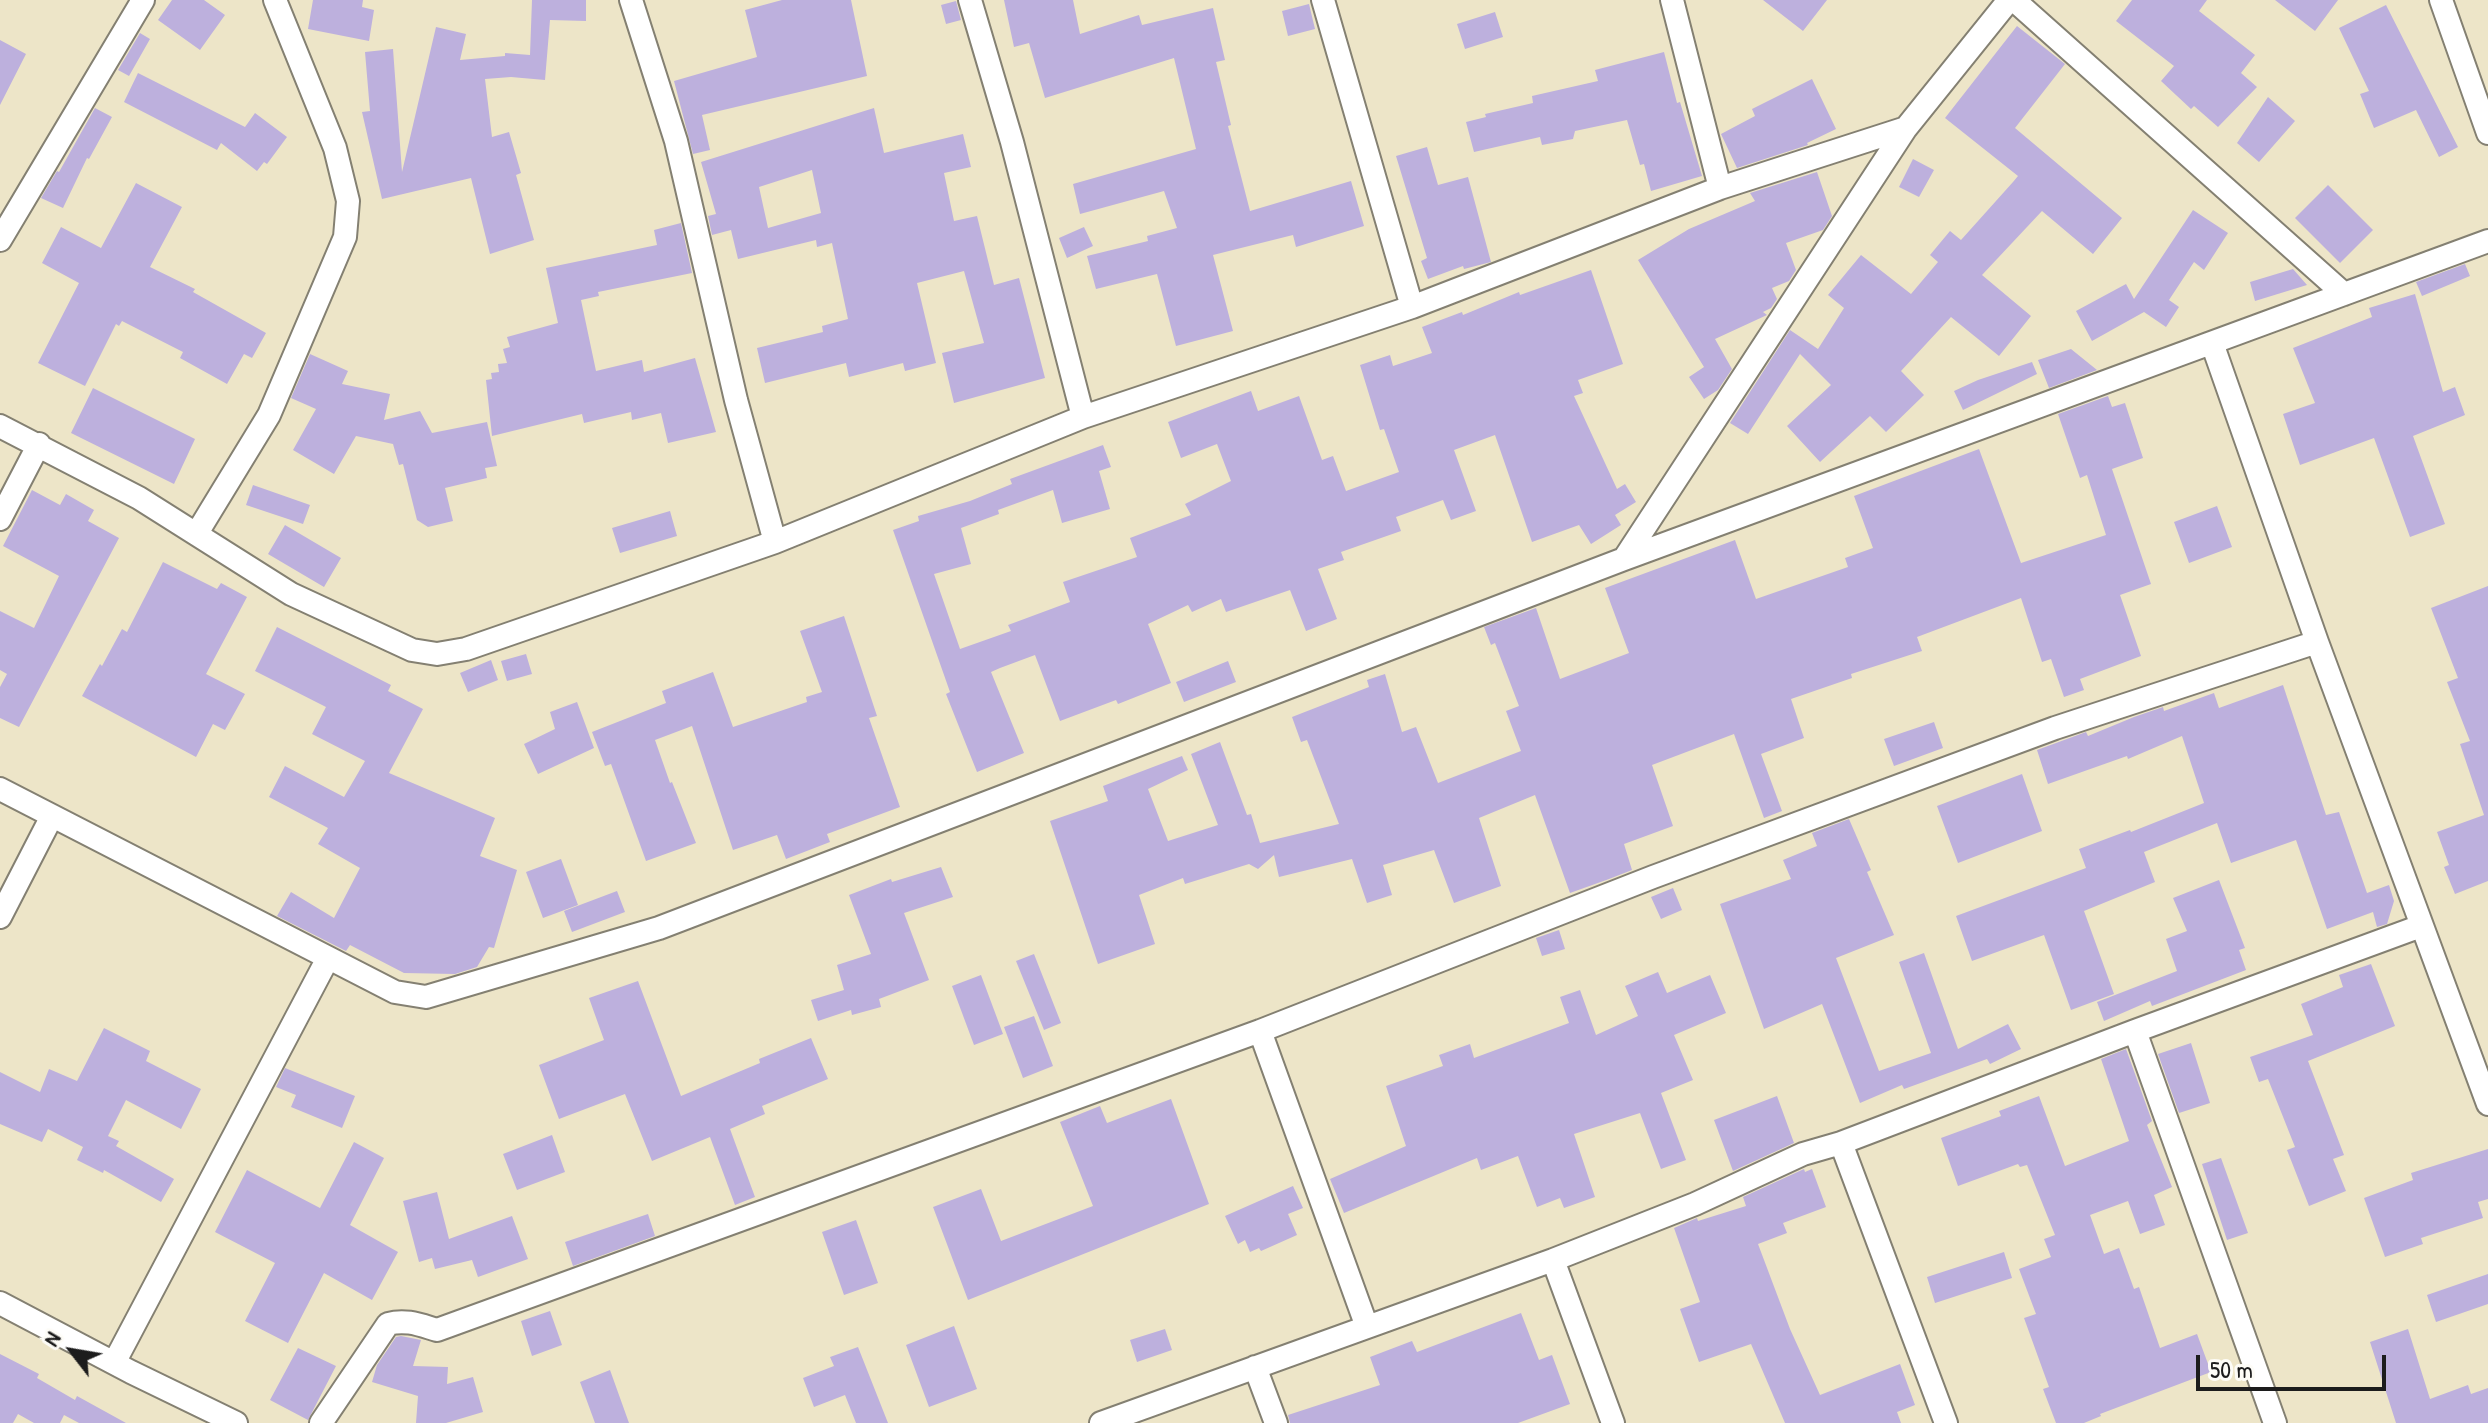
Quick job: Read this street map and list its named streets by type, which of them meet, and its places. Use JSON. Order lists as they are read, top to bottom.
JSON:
{
  "scale_bar": "50 m",
  "north": "top left"
}
